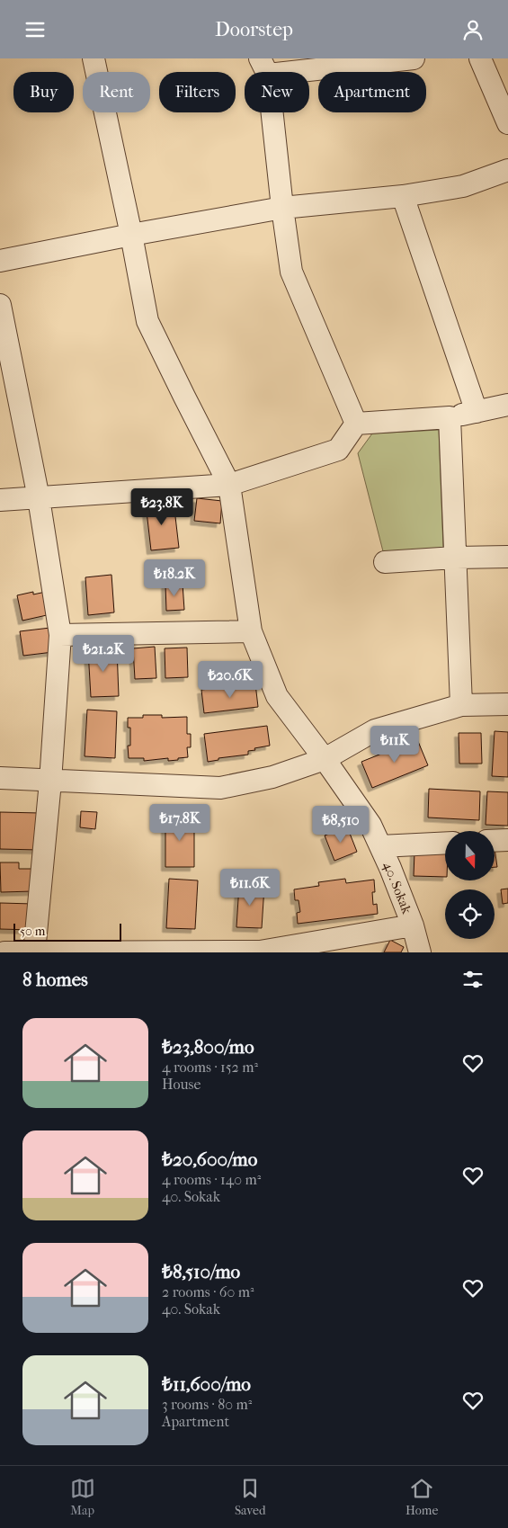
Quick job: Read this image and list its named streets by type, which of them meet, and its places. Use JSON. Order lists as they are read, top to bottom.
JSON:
{
  "streets": {
    "street": ["40. Sokak"]
  },
  "scale_bar": "50 m",
  "north": "bottom",
  "page": {
    "header": "Doorstep",
    "chip": [
      "Buy",
      "Rent",
      "Filters",
      "New",
      "Apartment"
    ],
    "price": [
      "₺23.8K",
      "₺18.2K",
      "₺21.2K",
      "₺20.6K",
      "₺11K",
      "₺17.8K",
      "₺8,510",
      "₺11.6K"
    ],
    "scale": "50 m",
    "heading": "8 homes",
    "list": [
      {
        "name": "₺23,800/mo",
        "note": "4 rooms · 152 m² · House"
      },
      {
        "name": "₺20,600/mo",
        "note": "4 rooms · 140 m² · 40. Sokak"
      },
      {
        "name": "₺8,510/mo",
        "note": "2 rooms · 60 m² · 40. Sokak"
      },
      {
        "name": "₺11,600/mo",
        "note": "3 rooms · 80 m² · Apartment"
      }
    ],
    "tabs": ["Map", "Saved", "Home"]
  }
}
